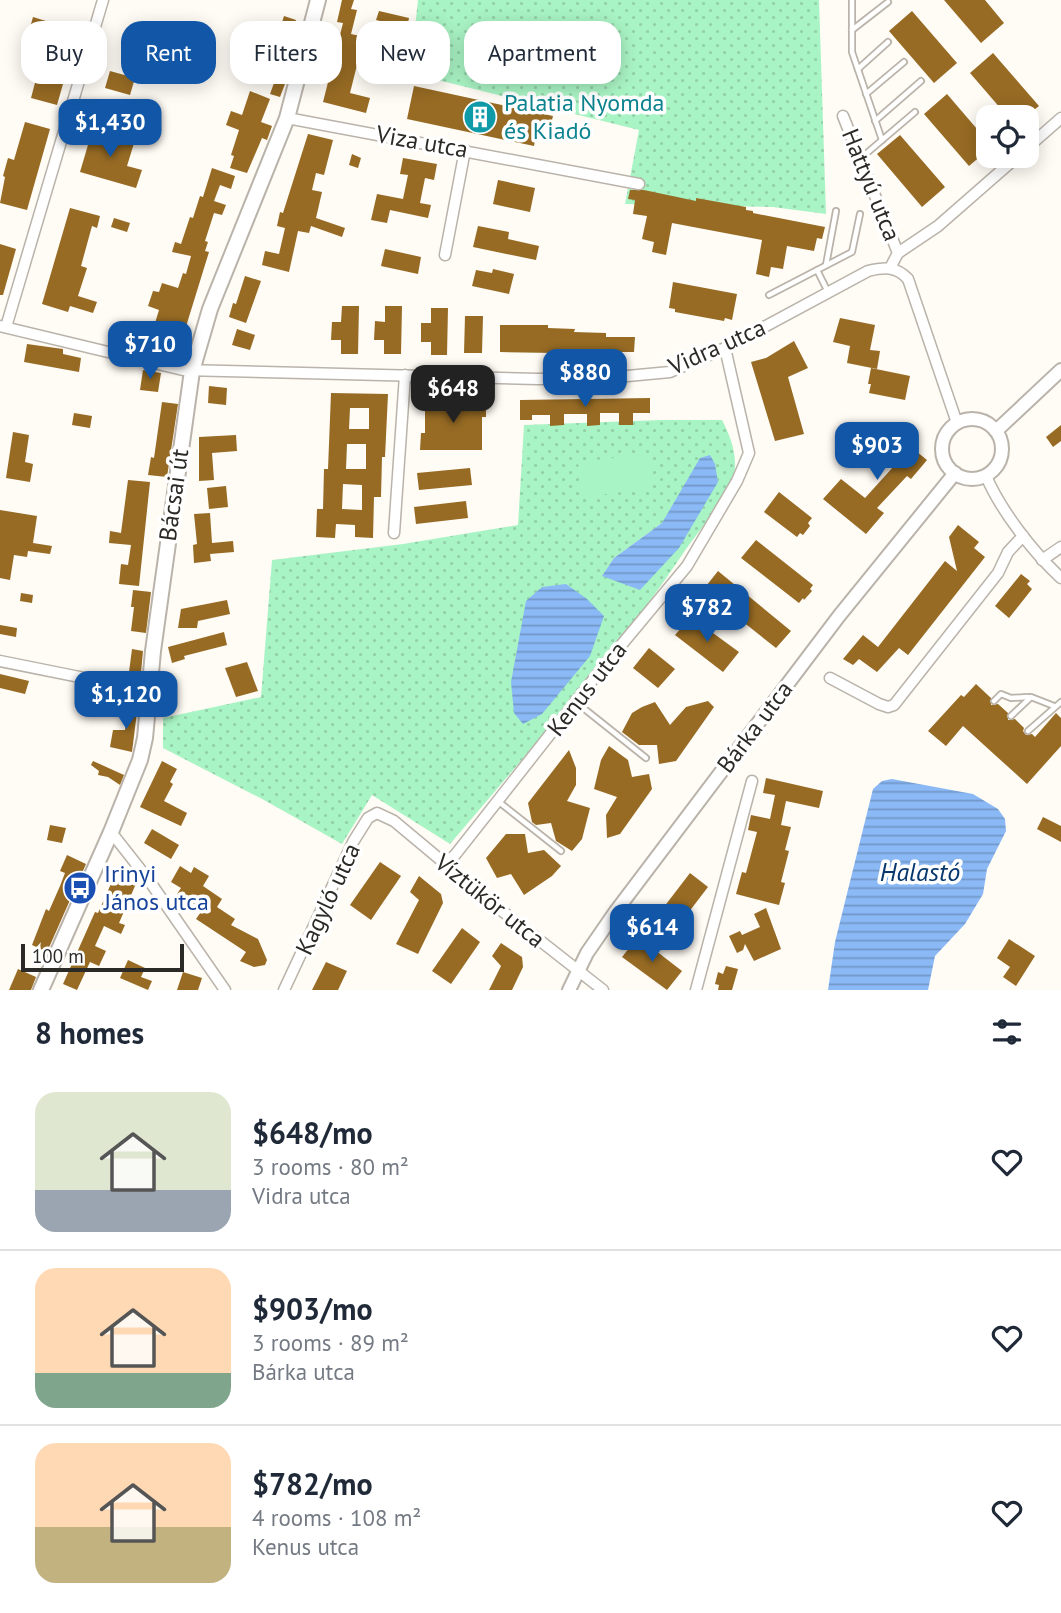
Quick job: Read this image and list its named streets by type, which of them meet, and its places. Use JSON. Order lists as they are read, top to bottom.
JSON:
{
  "streets": {
    "main road": ["Bácsai út"],
    "street": [
      "Viza utca",
      "Hattyú utca",
      "Vidra utca",
      "Kenus utca",
      "Bárka utca",
      "Kagyló utca",
      "Víztükör utca"
    ]
  },
  "crossings": [
    ["Viza utca", "Bácsai út"],
    ["Hattyú utca", "Vidra utca"],
    ["Hattyú utca", "Bárka utca"],
    ["Vidra utca", "Bácsai út"],
    ["Vidra utca", "Kenus utca"],
    ["Kenus utca", "Víztükör utca"],
    ["Bárka utca", "Víztükör utca"],
    ["Kagyló utca", "Víztükör utca"]
  ],
  "water": ["Halastó"],
  "places": {
    "building": ["Palatia Nyomda és Kiadó"],
    "bus stop": ["Irinyi János utca"]
  },
  "scale_bar": "100 m",
  "page": {
    "chip": [
      "Buy",
      "Rent",
      "Filters",
      "New",
      "Apartment"
    ],
    "price": [
      "$1,430",
      "$710",
      "$880",
      "$648",
      "$903",
      "$782",
      "$1,120",
      "$614"
    ],
    "scale": "100 m",
    "heading": "8 homes",
    "list": [
      {
        "name": "$648/mo",
        "note": "3 rooms · 80 m² · Vidra utca"
      },
      {
        "name": "$903/mo",
        "note": "3 rooms · 89 m² · Bárka utca"
      },
      {
        "name": "$782/mo",
        "note": "4 rooms · 108 m² · Kenus utca"
      }
    ]
  }
}
